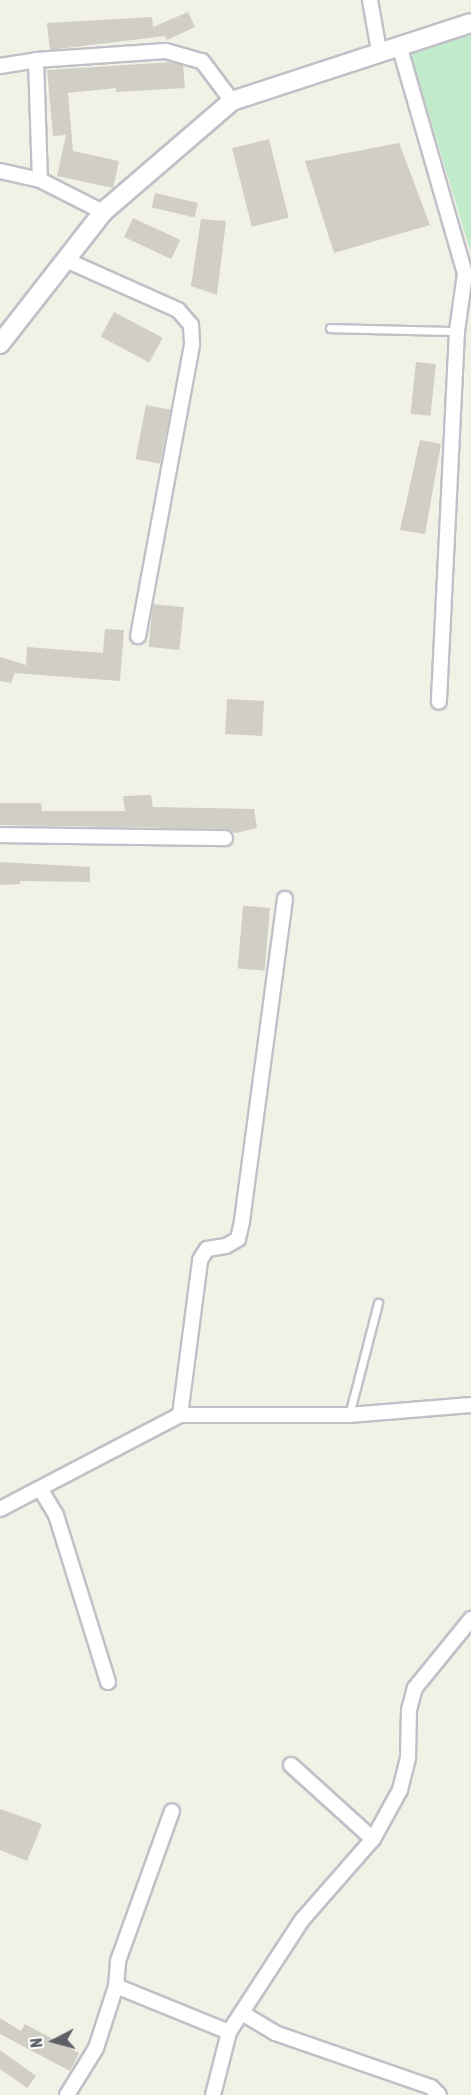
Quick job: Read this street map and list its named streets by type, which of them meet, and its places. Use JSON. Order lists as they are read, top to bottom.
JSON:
{
  "north": "left"
}
